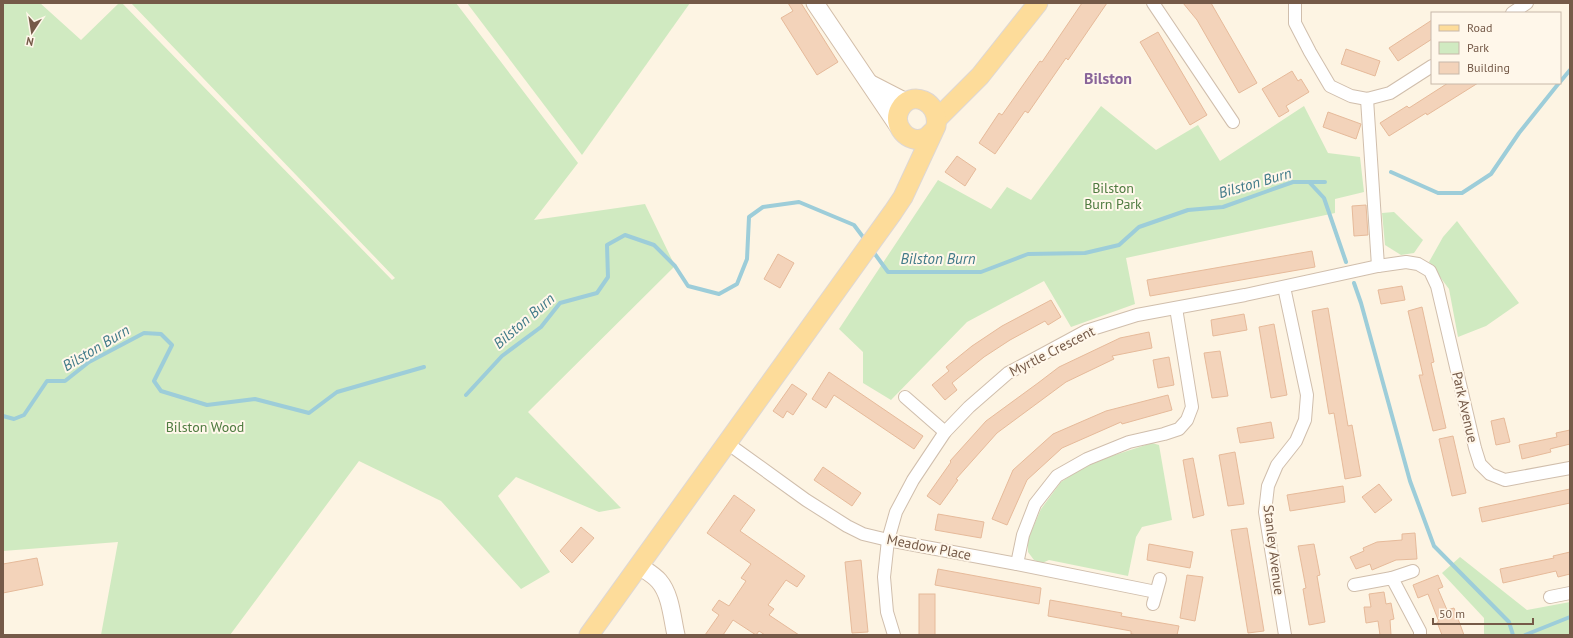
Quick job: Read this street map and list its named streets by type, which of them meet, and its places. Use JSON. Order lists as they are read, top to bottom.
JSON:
{
  "streets": {
    "street": [
      "Myrtle Crescent",
      "Park Avenue",
      "Meadow Place",
      "Stanley Avenue"
    ]
  },
  "crossings": [
    ["Myrtle Crescent", "Park Avenue"],
    ["Myrtle Crescent", "Meadow Place"],
    ["Myrtle Crescent", "Stanley Avenue"]
  ],
  "districts": ["Bilston"],
  "water": ["Bilston Burn"],
  "parks": ["Bilston Burn Park", "Bilston Wood"],
  "legend": ["Road", "Park", "Building"],
  "scale_bar": "50 m",
  "north": "bottom"
}
